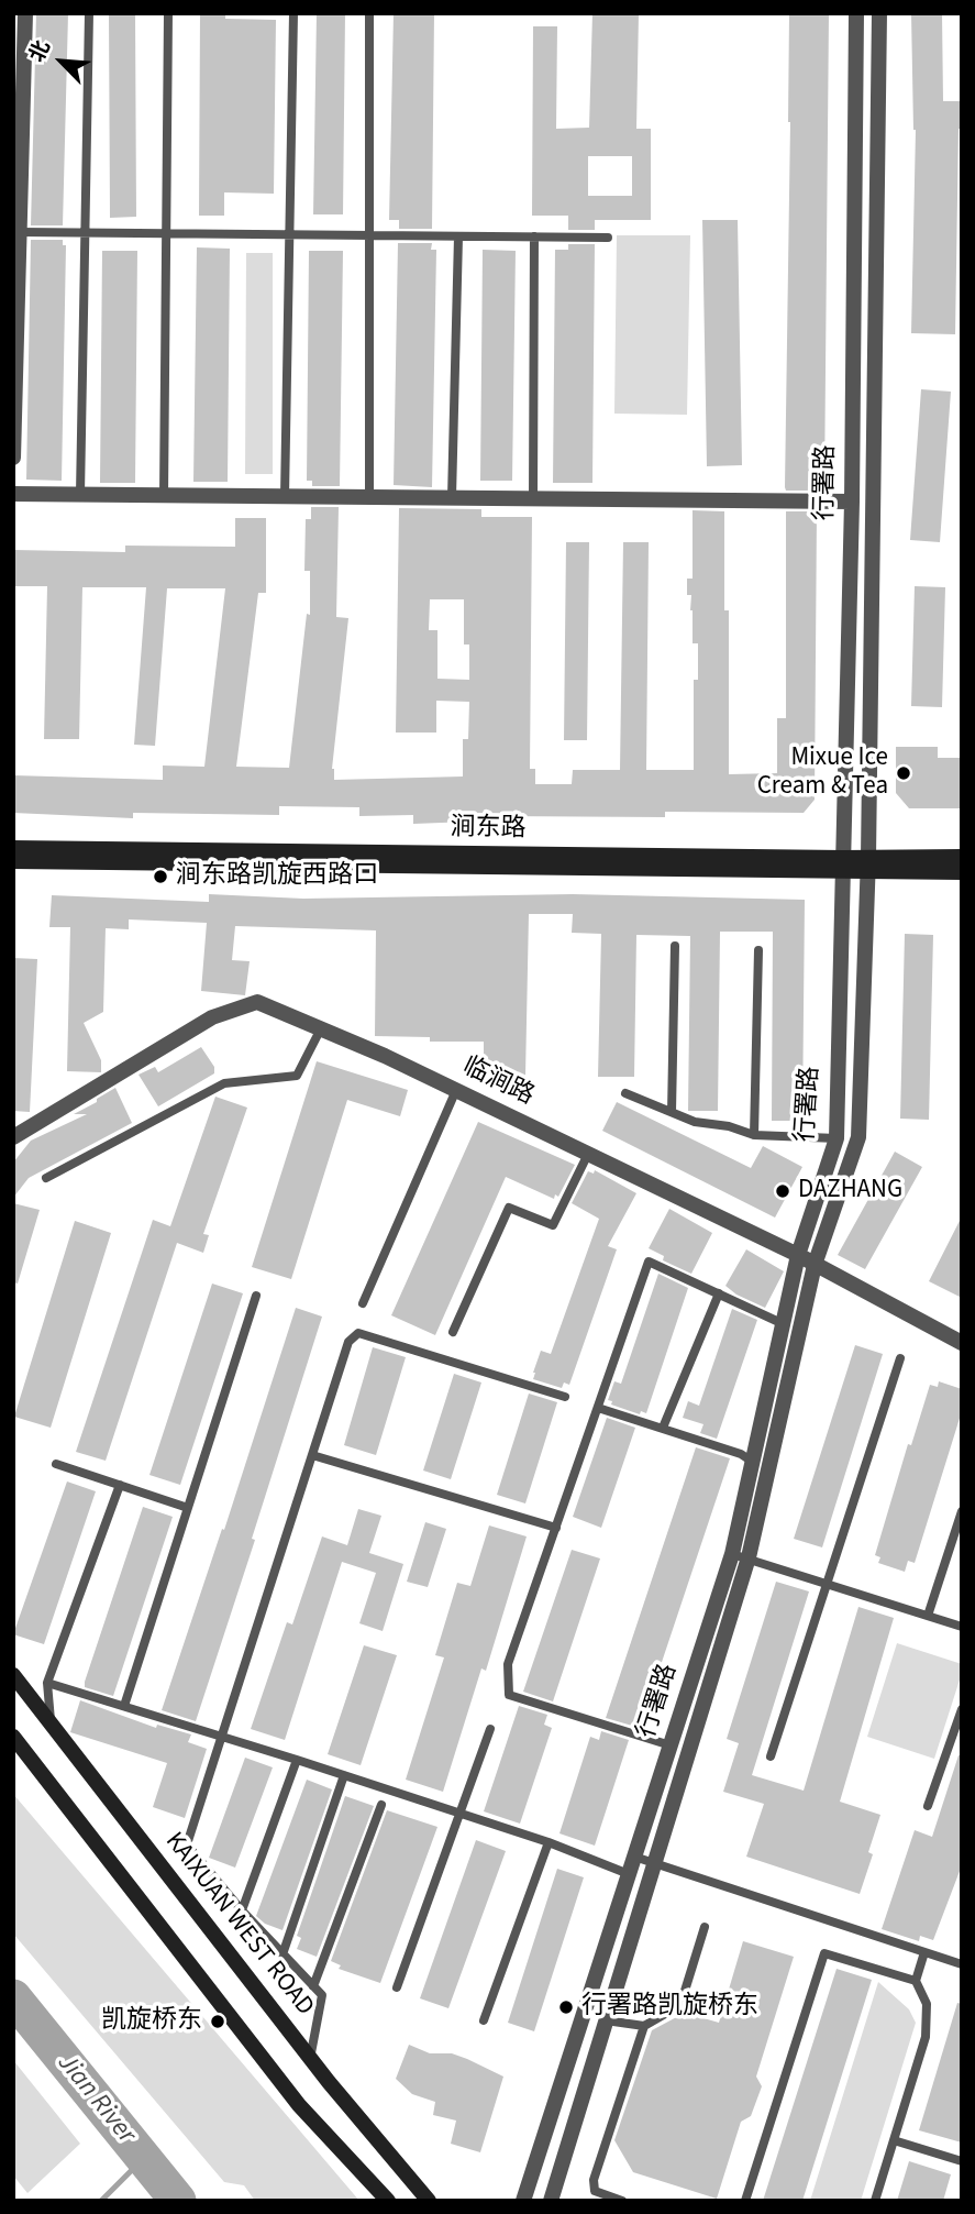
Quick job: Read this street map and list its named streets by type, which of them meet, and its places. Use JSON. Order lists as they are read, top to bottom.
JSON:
{
  "streets": {
    "street": [
      "行署路",
      "涧东路",
      "临涧路",
      "KAIXUAN WEST ROAD"
    ]
  },
  "crossings": [
    ["行署路", "涧东路"],
    ["行署路", "临涧路"]
  ],
  "water": ["Jian River"],
  "places": [
    "Mixue Ice Cream & Tea",
    "涧东路凯旋西路口",
    "DAZHANG",
    "行署路凯旋桥东",
    "凯旋桥东"
  ],
  "north": "top left"
}
